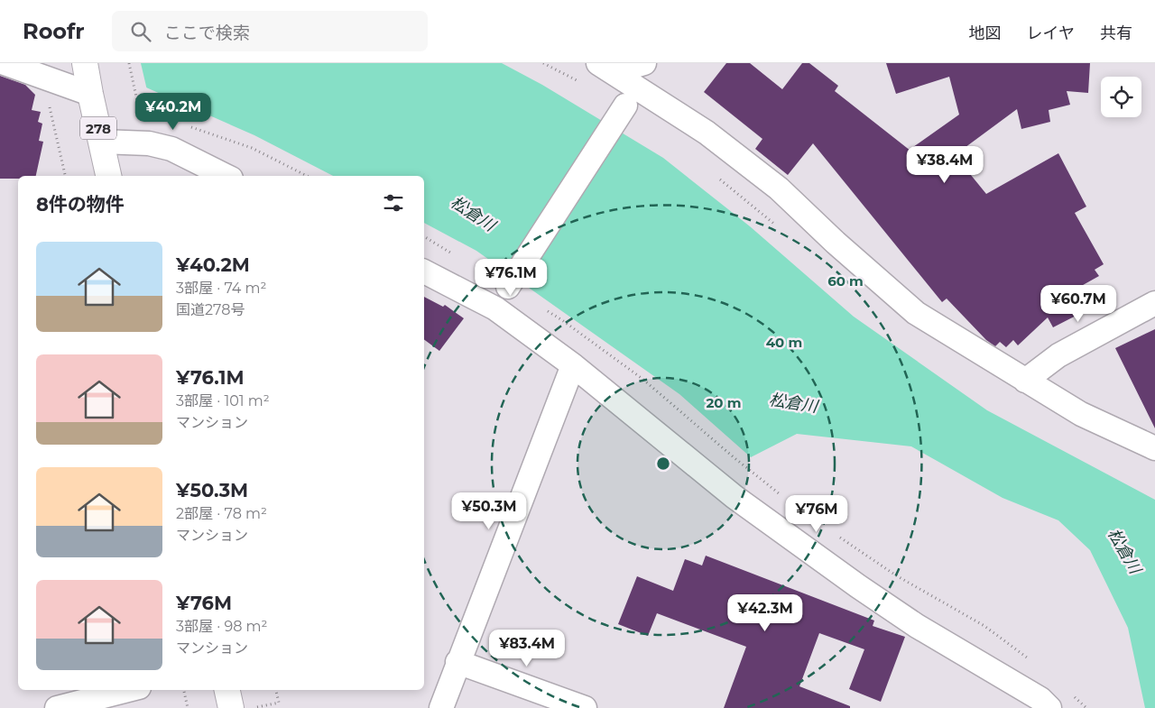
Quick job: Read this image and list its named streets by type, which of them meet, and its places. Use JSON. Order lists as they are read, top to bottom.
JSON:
{
  "streets": {
    "highway": ["278"]
  },
  "water": ["松倉川"],
  "page": {
    "header": "Roofr",
    "search": "ここで検索",
    "nav": ["地図", "レイヤ", "共有"],
    "price": [
      "¥40.2M",
      "¥38.4M",
      "¥76.1M",
      "¥60.7M",
      "¥50.3M",
      "¥76M",
      "¥42.3M",
      "¥83.4M"
    ],
    "heading": "8件の物件",
    "list": [
      {
        "name": "¥40.2M",
        "note": "3部屋 · 74 m² · 国道278号"
      },
      {
        "name": "¥76.1M",
        "note": "3部屋 · 101 m² · マンション"
      },
      {
        "name": "¥50.3M",
        "note": "2部屋 · 78 m² · マンション"
      },
      {
        "name": "¥76M",
        "note": "3部屋 · 98 m² · マンション"
      }
    ]
  },
  "rings": ["60 m", "40 m", "20 m"]
}
